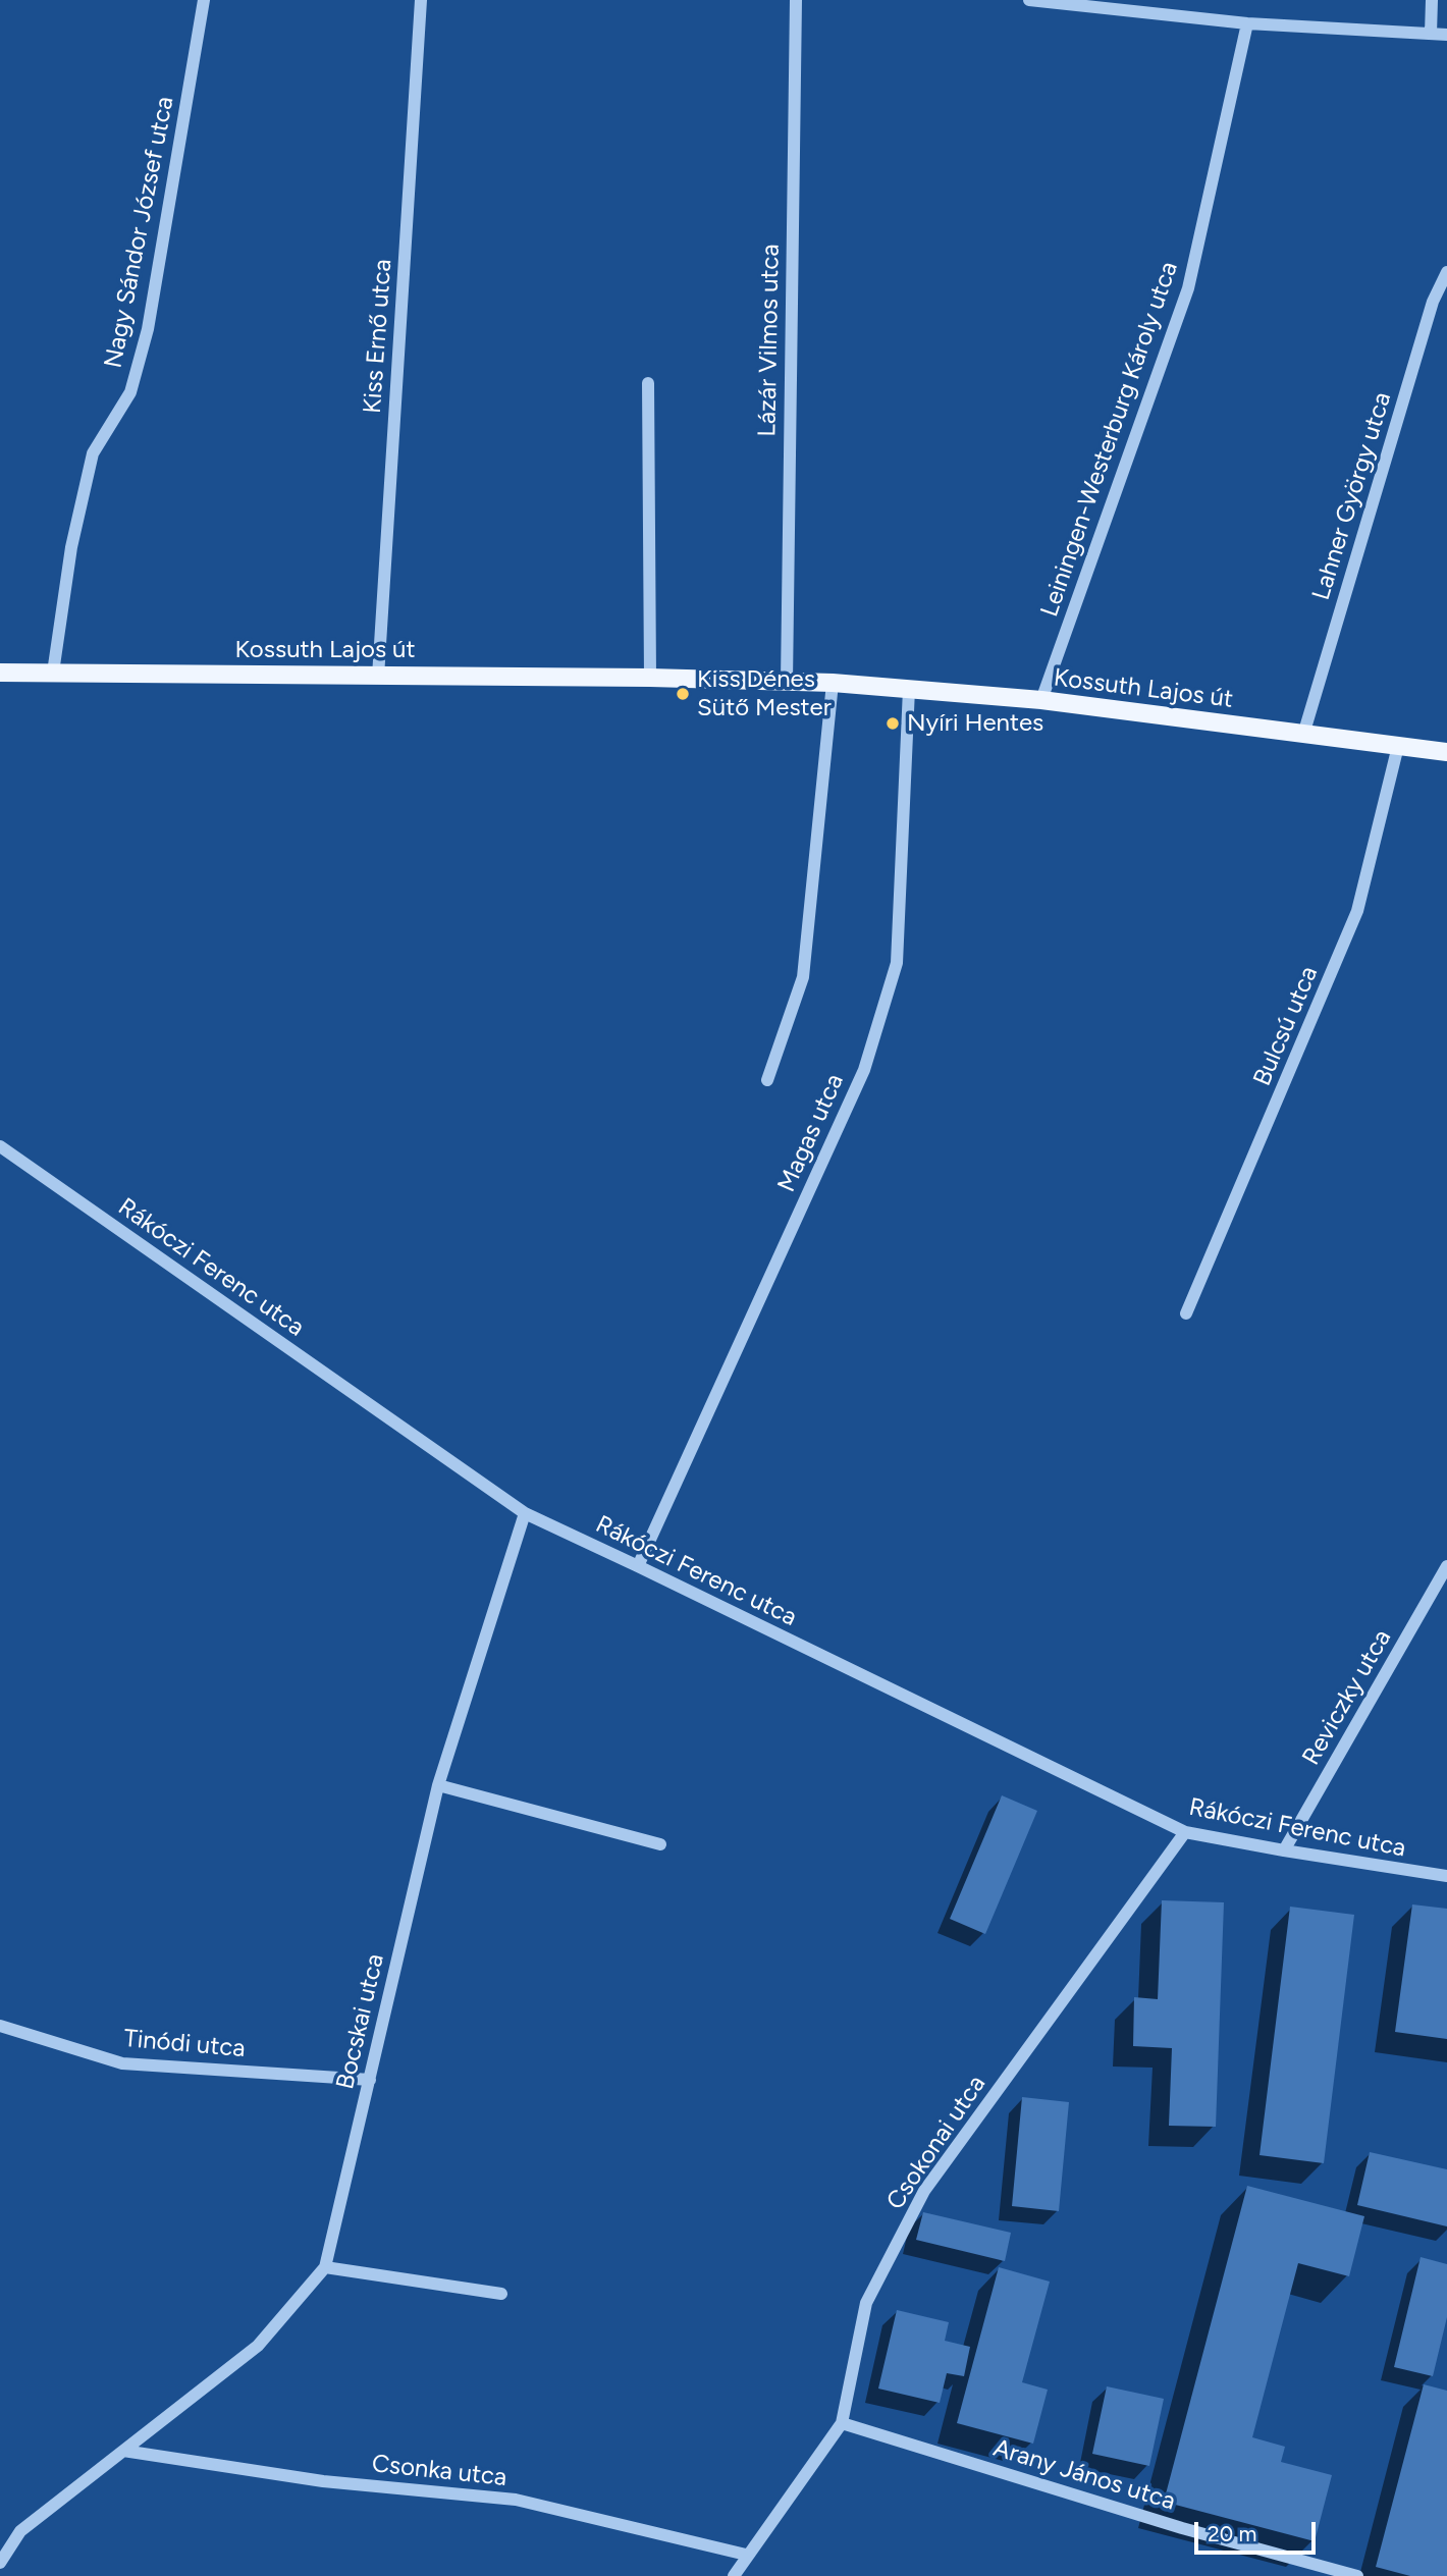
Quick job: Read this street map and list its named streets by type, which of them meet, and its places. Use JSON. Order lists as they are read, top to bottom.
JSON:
{
  "streets": {
    "main road": ["Kossuth Lajos út"],
    "street": [
      "Nagy Sándor József utca",
      "Kiss Ernő utca",
      "Lázár Vilmos utca",
      "Leiningen-Westerburg Károly utca",
      "Lahner György utca",
      "Bulcsú utca",
      "Magas utca",
      "Rákóczi Ferenc utca",
      "Reviczky utca",
      "Bocskai utca",
      "Tinódi utca",
      "Csokonai utca",
      "Csonka utca",
      "Arany János utca"
    ]
  },
  "crossings": [
    ["Nagy Sándor József utca", "Kossuth Lajos út"],
    ["Kiss Ernő utca", "Kossuth Lajos út"],
    ["Lázár Vilmos utca", "Kossuth Lajos út"],
    ["Leiningen-Westerburg Károly utca", "Kossuth Lajos út"],
    ["Lahner György utca", "Kossuth Lajos út"],
    ["Kossuth Lajos út", "Bulcsú utca"],
    ["Kossuth Lajos út", "Magas utca"],
    ["Magas utca", "Rákóczi Ferenc utca"],
    ["Rákóczi Ferenc utca", "Reviczky utca"],
    ["Rákóczi Ferenc utca", "Bocskai utca"],
    ["Rákóczi Ferenc utca", "Csokonai utca"],
    ["Bocskai utca", "Tinódi utca"],
    ["Bocskai utca", "Csonka utca"],
    ["Csokonai utca", "Csonka utca"],
    ["Csokonai utca", "Arany János utca"]
  ],
  "places": ["Kiss Dénes Sütő Mester", "Nyíri Hentes"],
  "scale_bar": "20 m"
}
